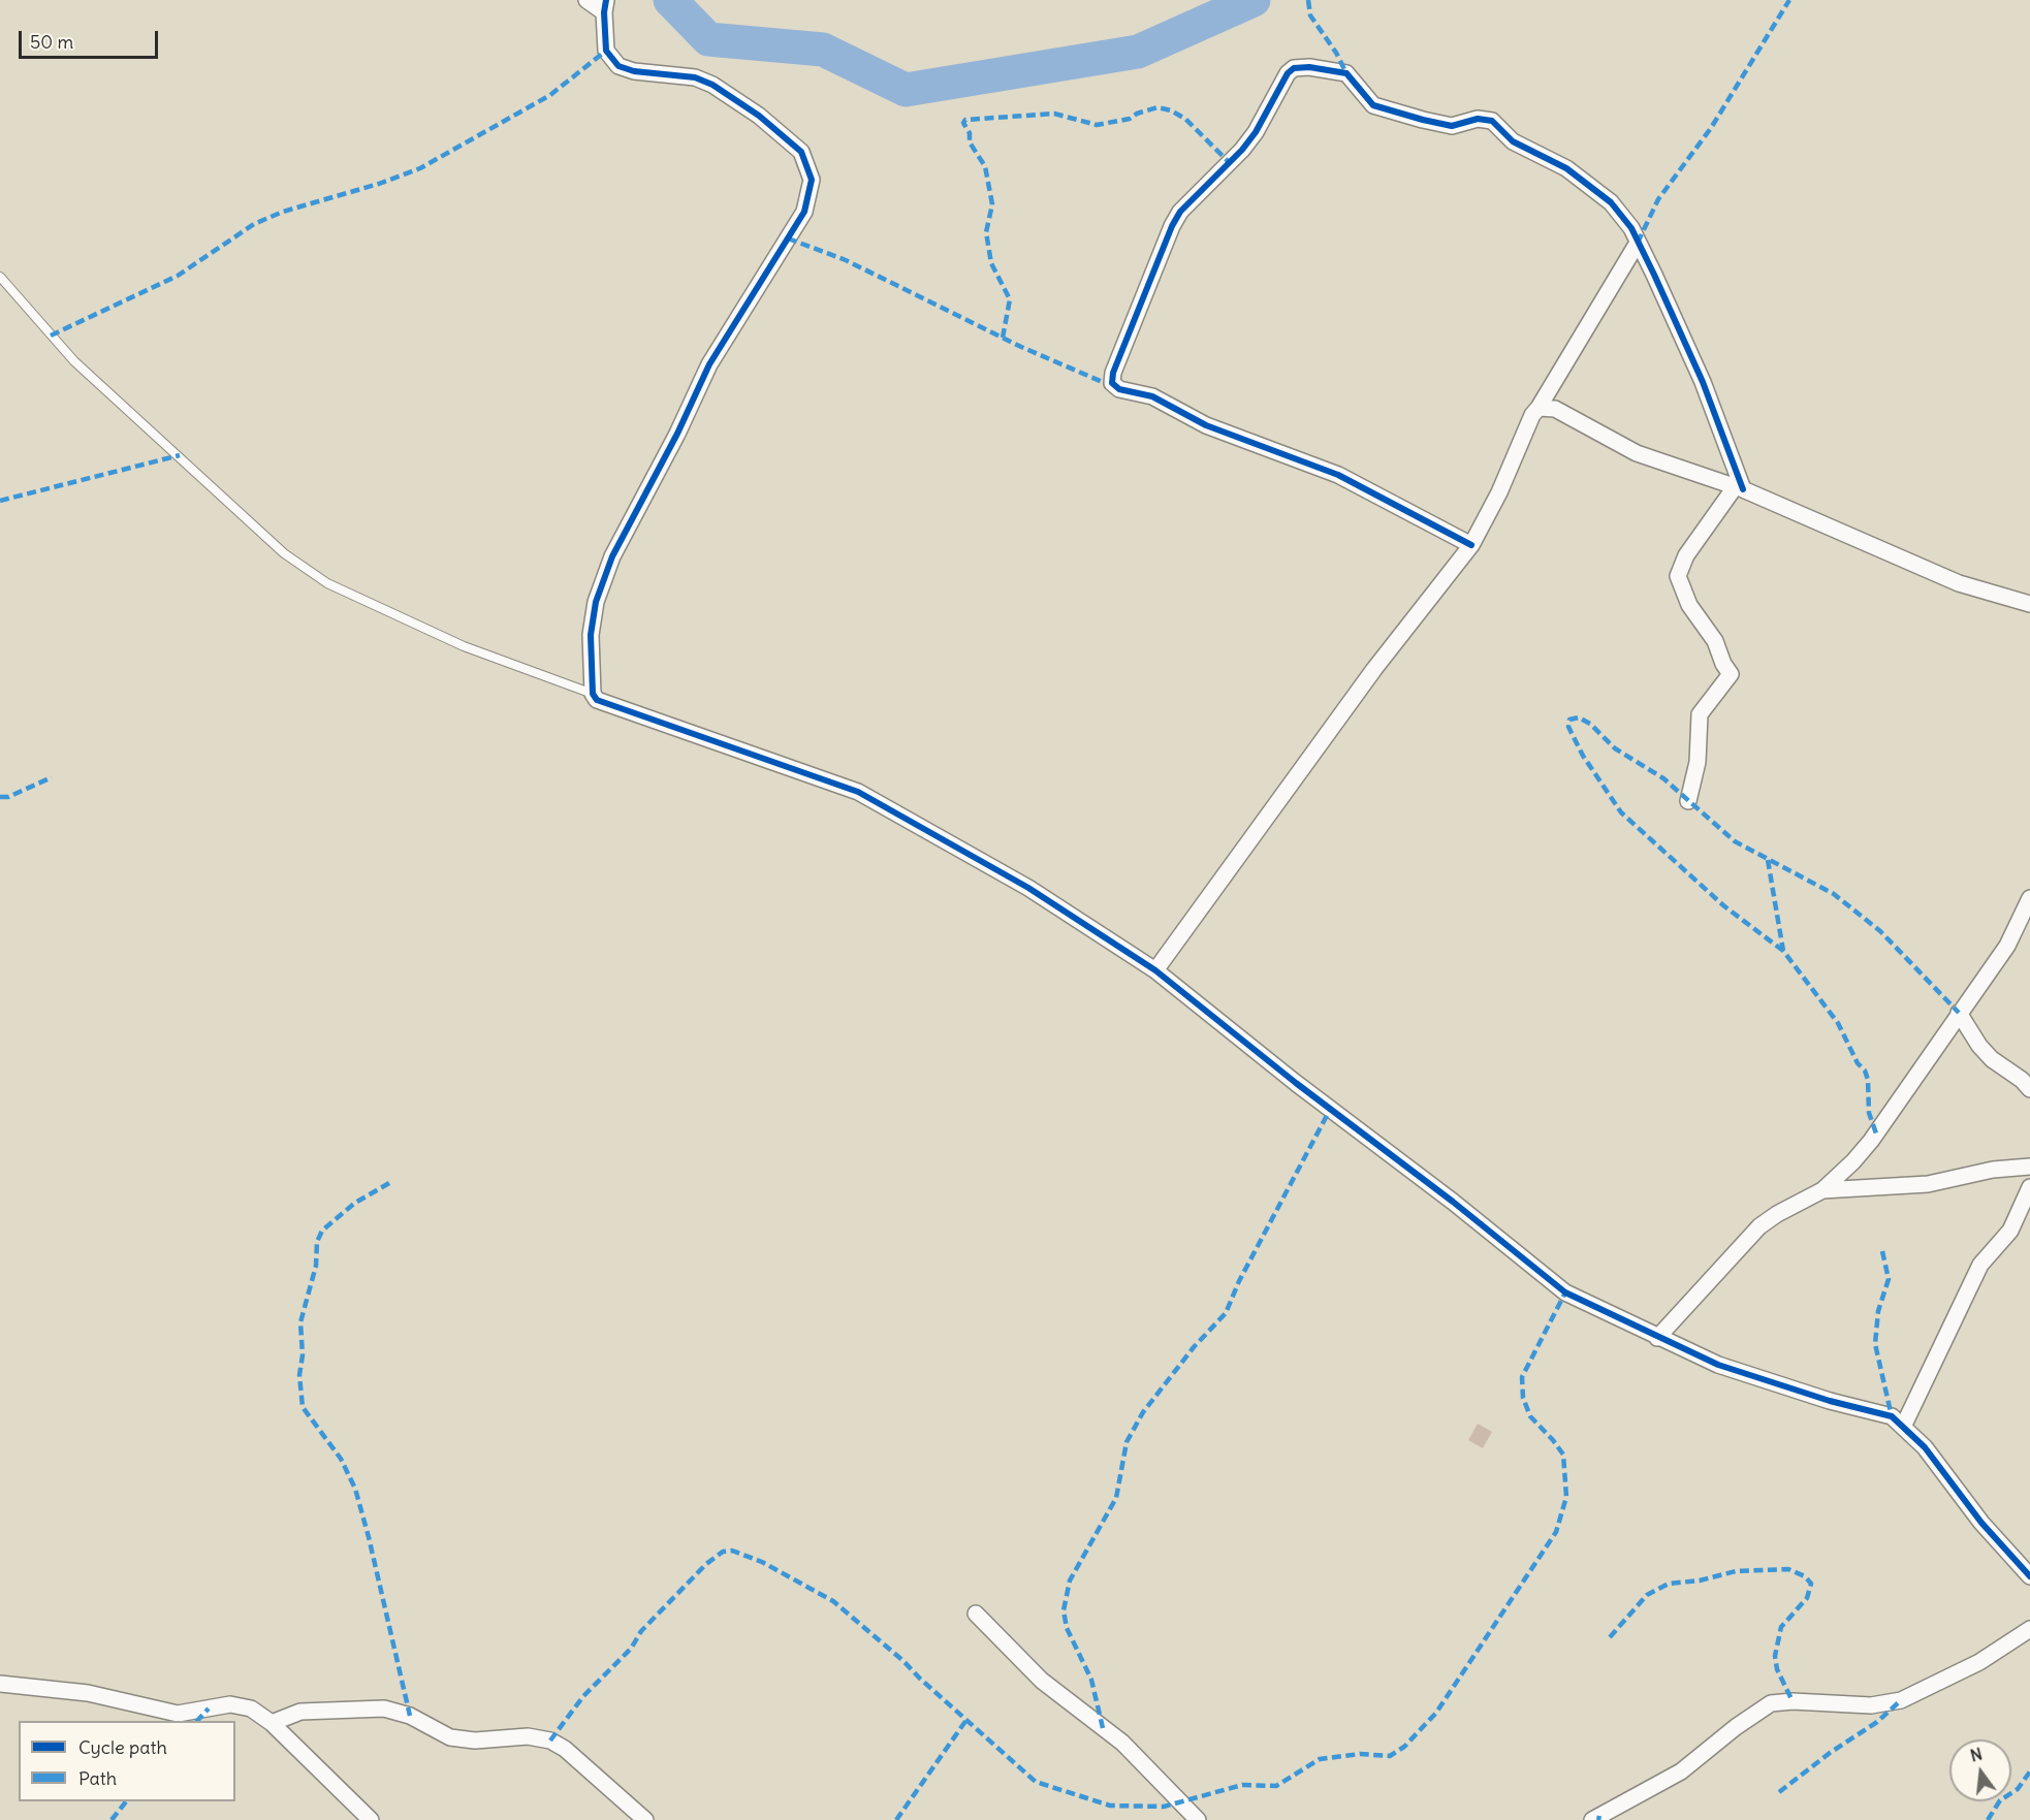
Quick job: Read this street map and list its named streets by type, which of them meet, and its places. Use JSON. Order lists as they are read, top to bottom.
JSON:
{
  "legend": ["Cycle path", "Path"],
  "scale_bar": "50 m",
  "north": "top"
}
